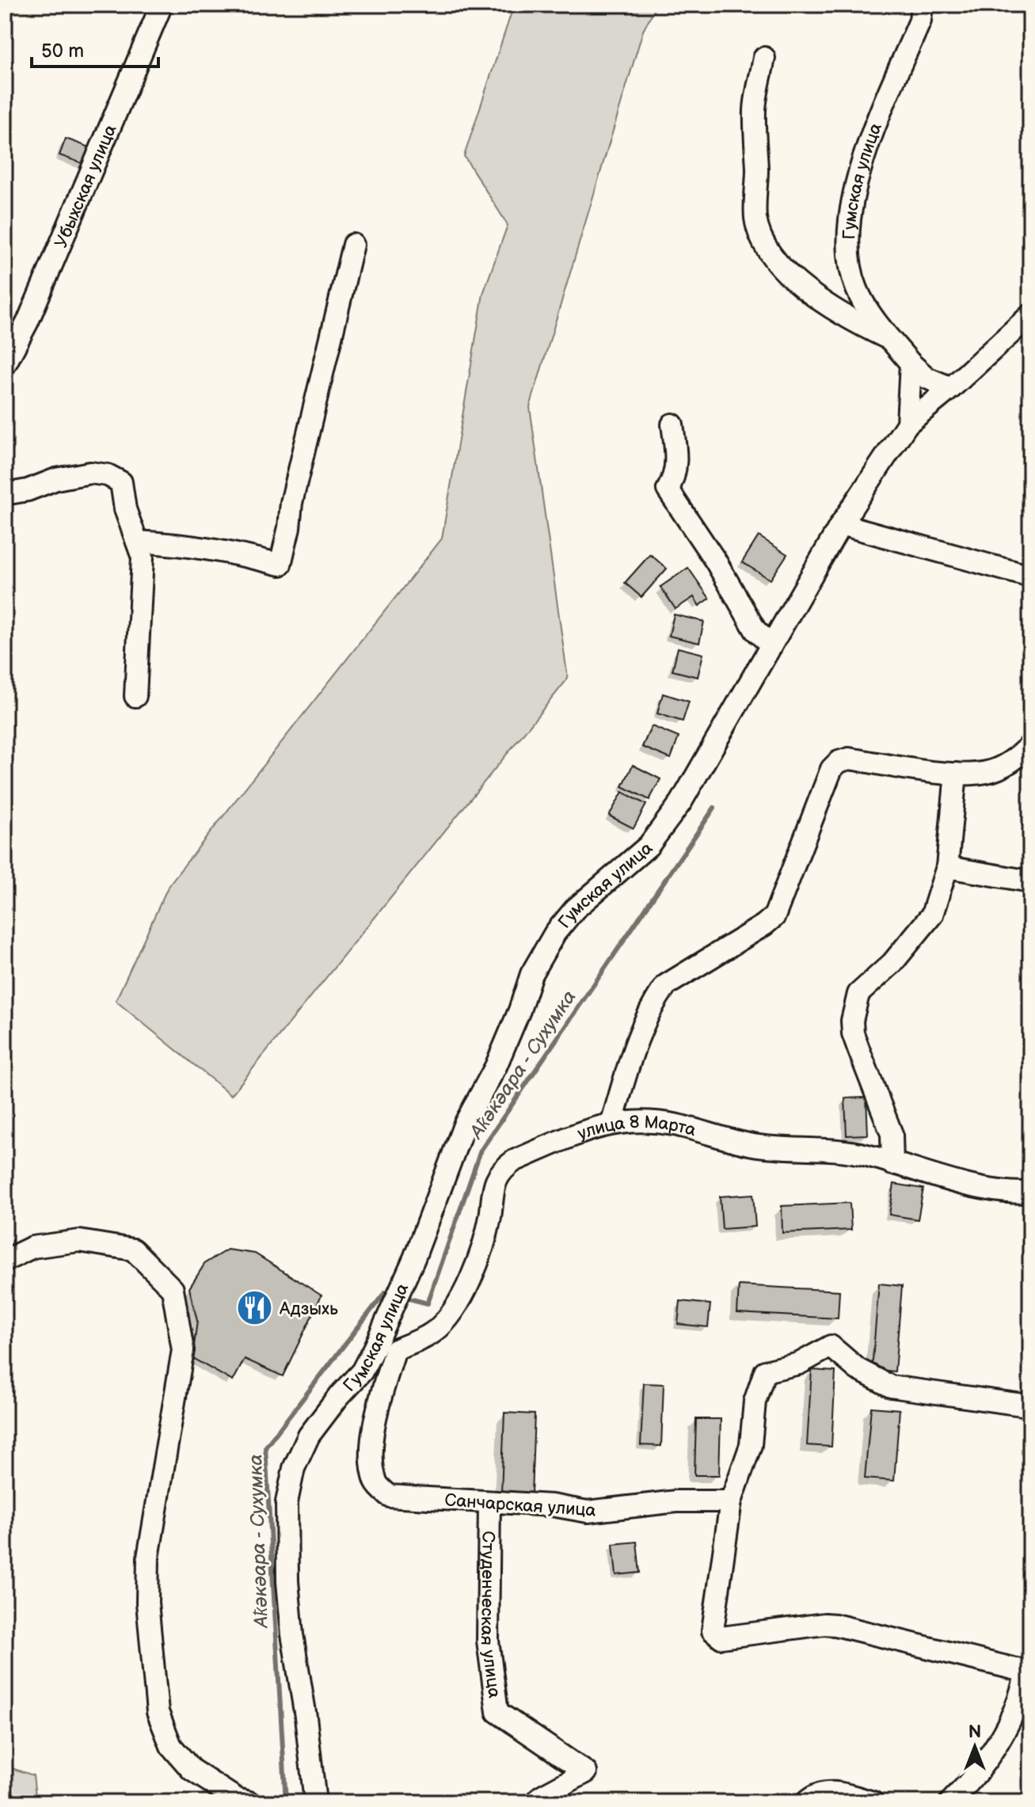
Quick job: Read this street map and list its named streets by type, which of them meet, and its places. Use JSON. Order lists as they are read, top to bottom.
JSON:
{
  "streets": {
    "street": [
      "Гумская улица",
      "Убыхская улица",
      "улица 8 Марта",
      "Санчарская улица",
      "Студенческая улица"
    ]
  },
  "crossings": [
    ["улица 8 Марта", "Санчарская улица"],
    ["Санчарская улица", "Студенческая улица"]
  ],
  "water": ["Аҟәкәара - Сухумка"],
  "places": {
    "restaurant": ["Адзыхь"]
  },
  "scale_bar": "50 m",
  "north": "top"
}
